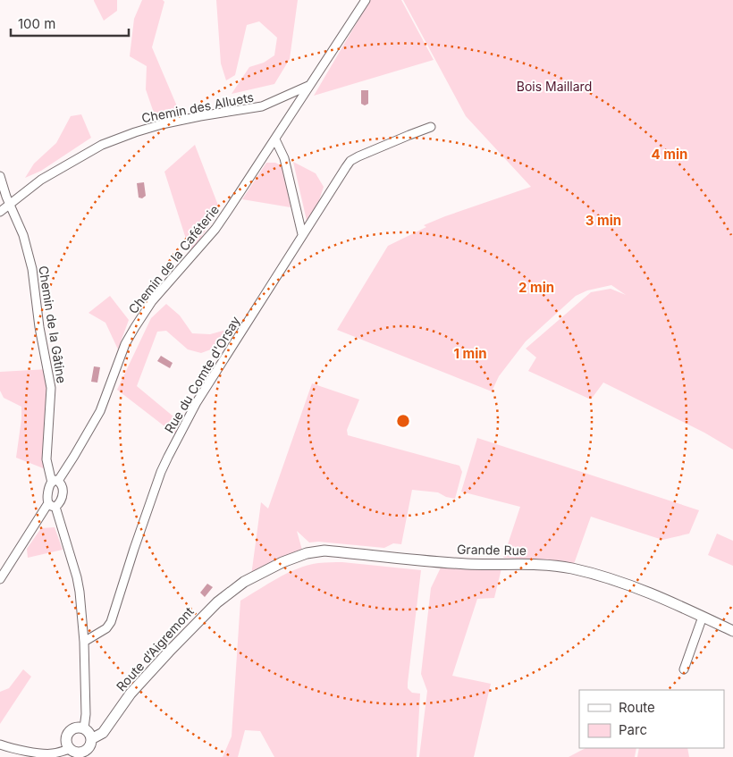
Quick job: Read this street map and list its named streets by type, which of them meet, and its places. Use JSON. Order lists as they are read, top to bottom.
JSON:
{
  "streets": {
    "street": [
      "Chemin des Alluets",
      "Chemin de la Caféterie",
      "Chemin de la Gâtine",
      "Rue du Comte d'Orsay",
      "Grande Rue",
      "Route d’Aigremont"
    ]
  },
  "crossings": [
    ["Chemin des Alluets", "Chemin de la Caféterie"],
    ["Chemin des Alluets", "Chemin de la Gâtine"],
    ["Chemin de la Caféterie", "Chemin de la Gâtine"],
    ["Grande Rue", "Route d’Aigremont"]
  ],
  "parks": ["Bois Maillard"],
  "legend": ["Route", "Parc"],
  "scale_bar": "100 m",
  "rings": [
    "4 min",
    "3 min",
    "2 min",
    "1 min"
  ]
}
